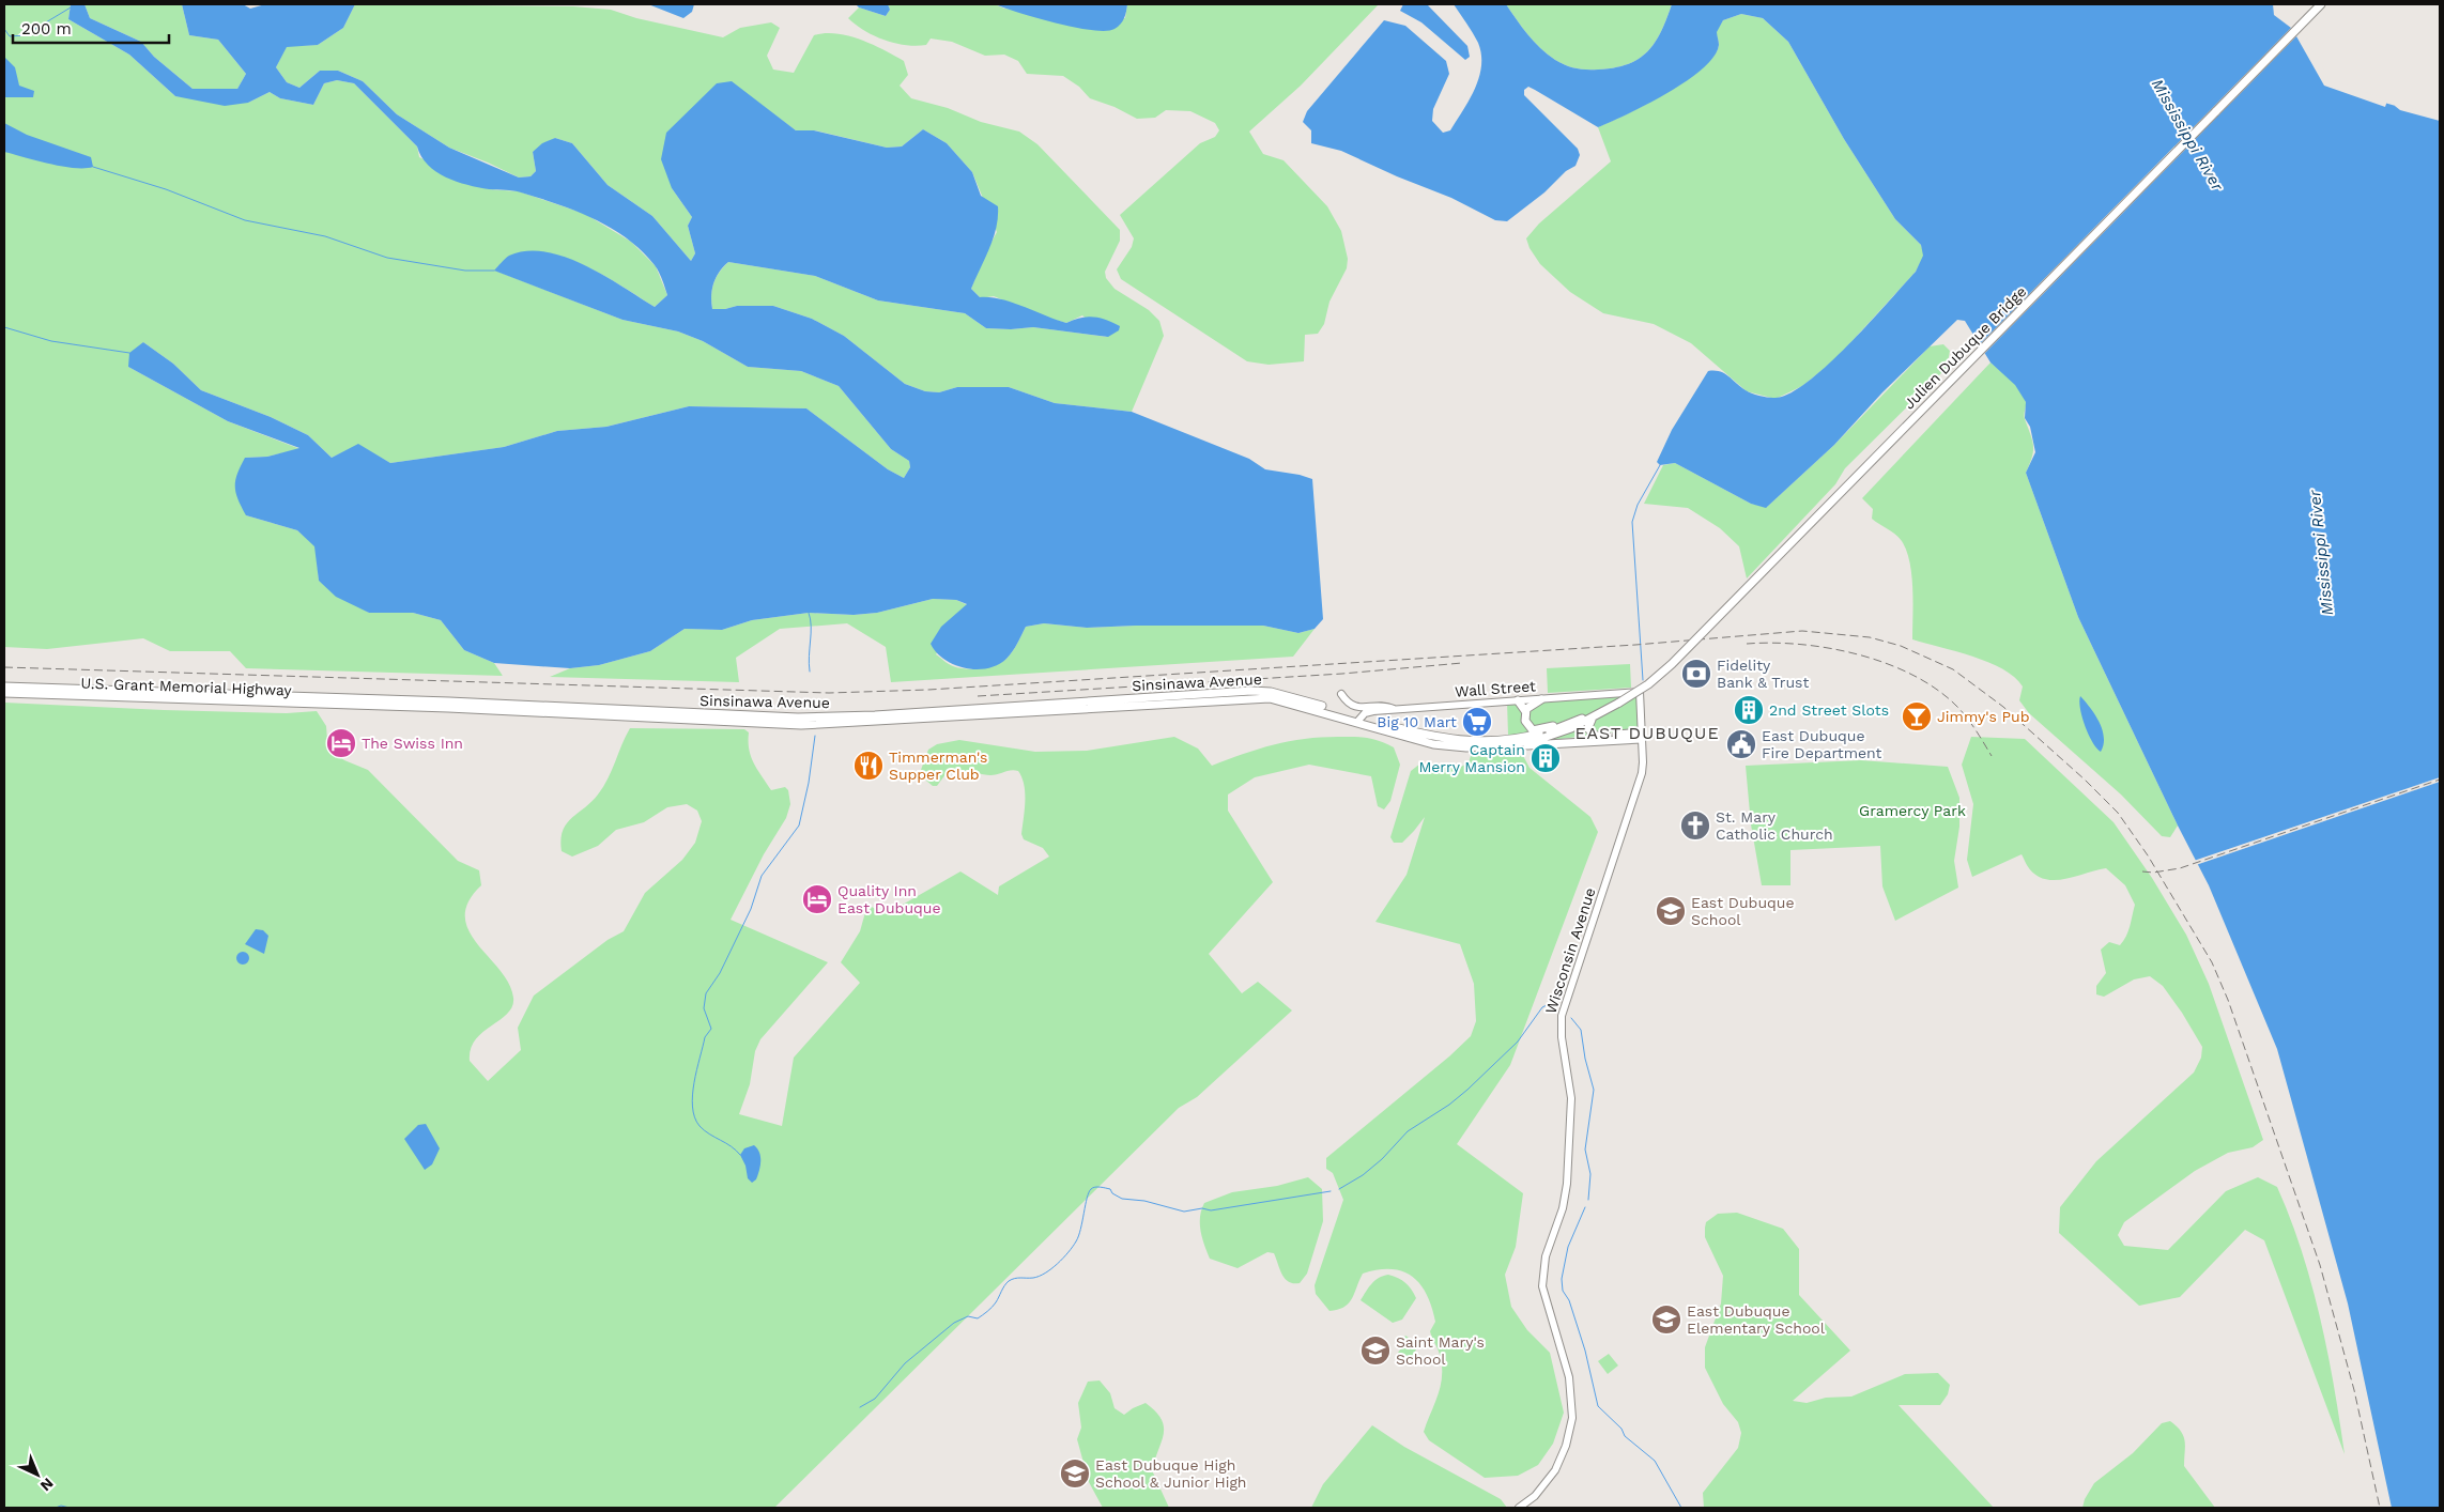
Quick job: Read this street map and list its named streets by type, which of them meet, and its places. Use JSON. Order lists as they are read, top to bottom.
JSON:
{
  "streets": {
    "highway": ["Julien Dubuque Bridge", "Sinsinawa Avenue", "U.S. Grant Memorial Highway"],
    "main road": ["Wall Street", "Wisconsin Avenue"]
  },
  "crossings": [
    ["Julien Dubuque Bridge", "Sinsinawa Avenue"],
    ["Sinsinawa Avenue", "U.S. Grant Memorial Highway"],
    ["Sinsinawa Avenue", "Wall Street"],
    ["Wall Street", "Wisconsin Avenue"]
  ],
  "districts": ["EAST DUBUQUE"],
  "water": ["Mississippi River"],
  "parks": ["Gramercy Park"],
  "places": {
    "bank": ["Fidelity Bank & Trust"],
    "building": ["2nd Street Slots", "Captain Merry Mansion"],
    "bar": ["Jimmy's Pub"],
    "supermarket": ["Big 10 Mart"],
    "hotel": ["The Swiss Inn", "Quality Inn East Dubuque"],
    "public building": ["East Dubuque Fire Department"],
    "restaurant": ["Timmerman's Supper Club"],
    "church": ["St. Mary Catholic Church"],
    "school or university": [
      "East Dubuque School",
      "East Dubuque Elementary School",
      "Saint Mary's School",
      "East Dubuque High School & Junior High"
    ]
  },
  "scale_bar": "200 m",
  "north": "bottom right"
}
